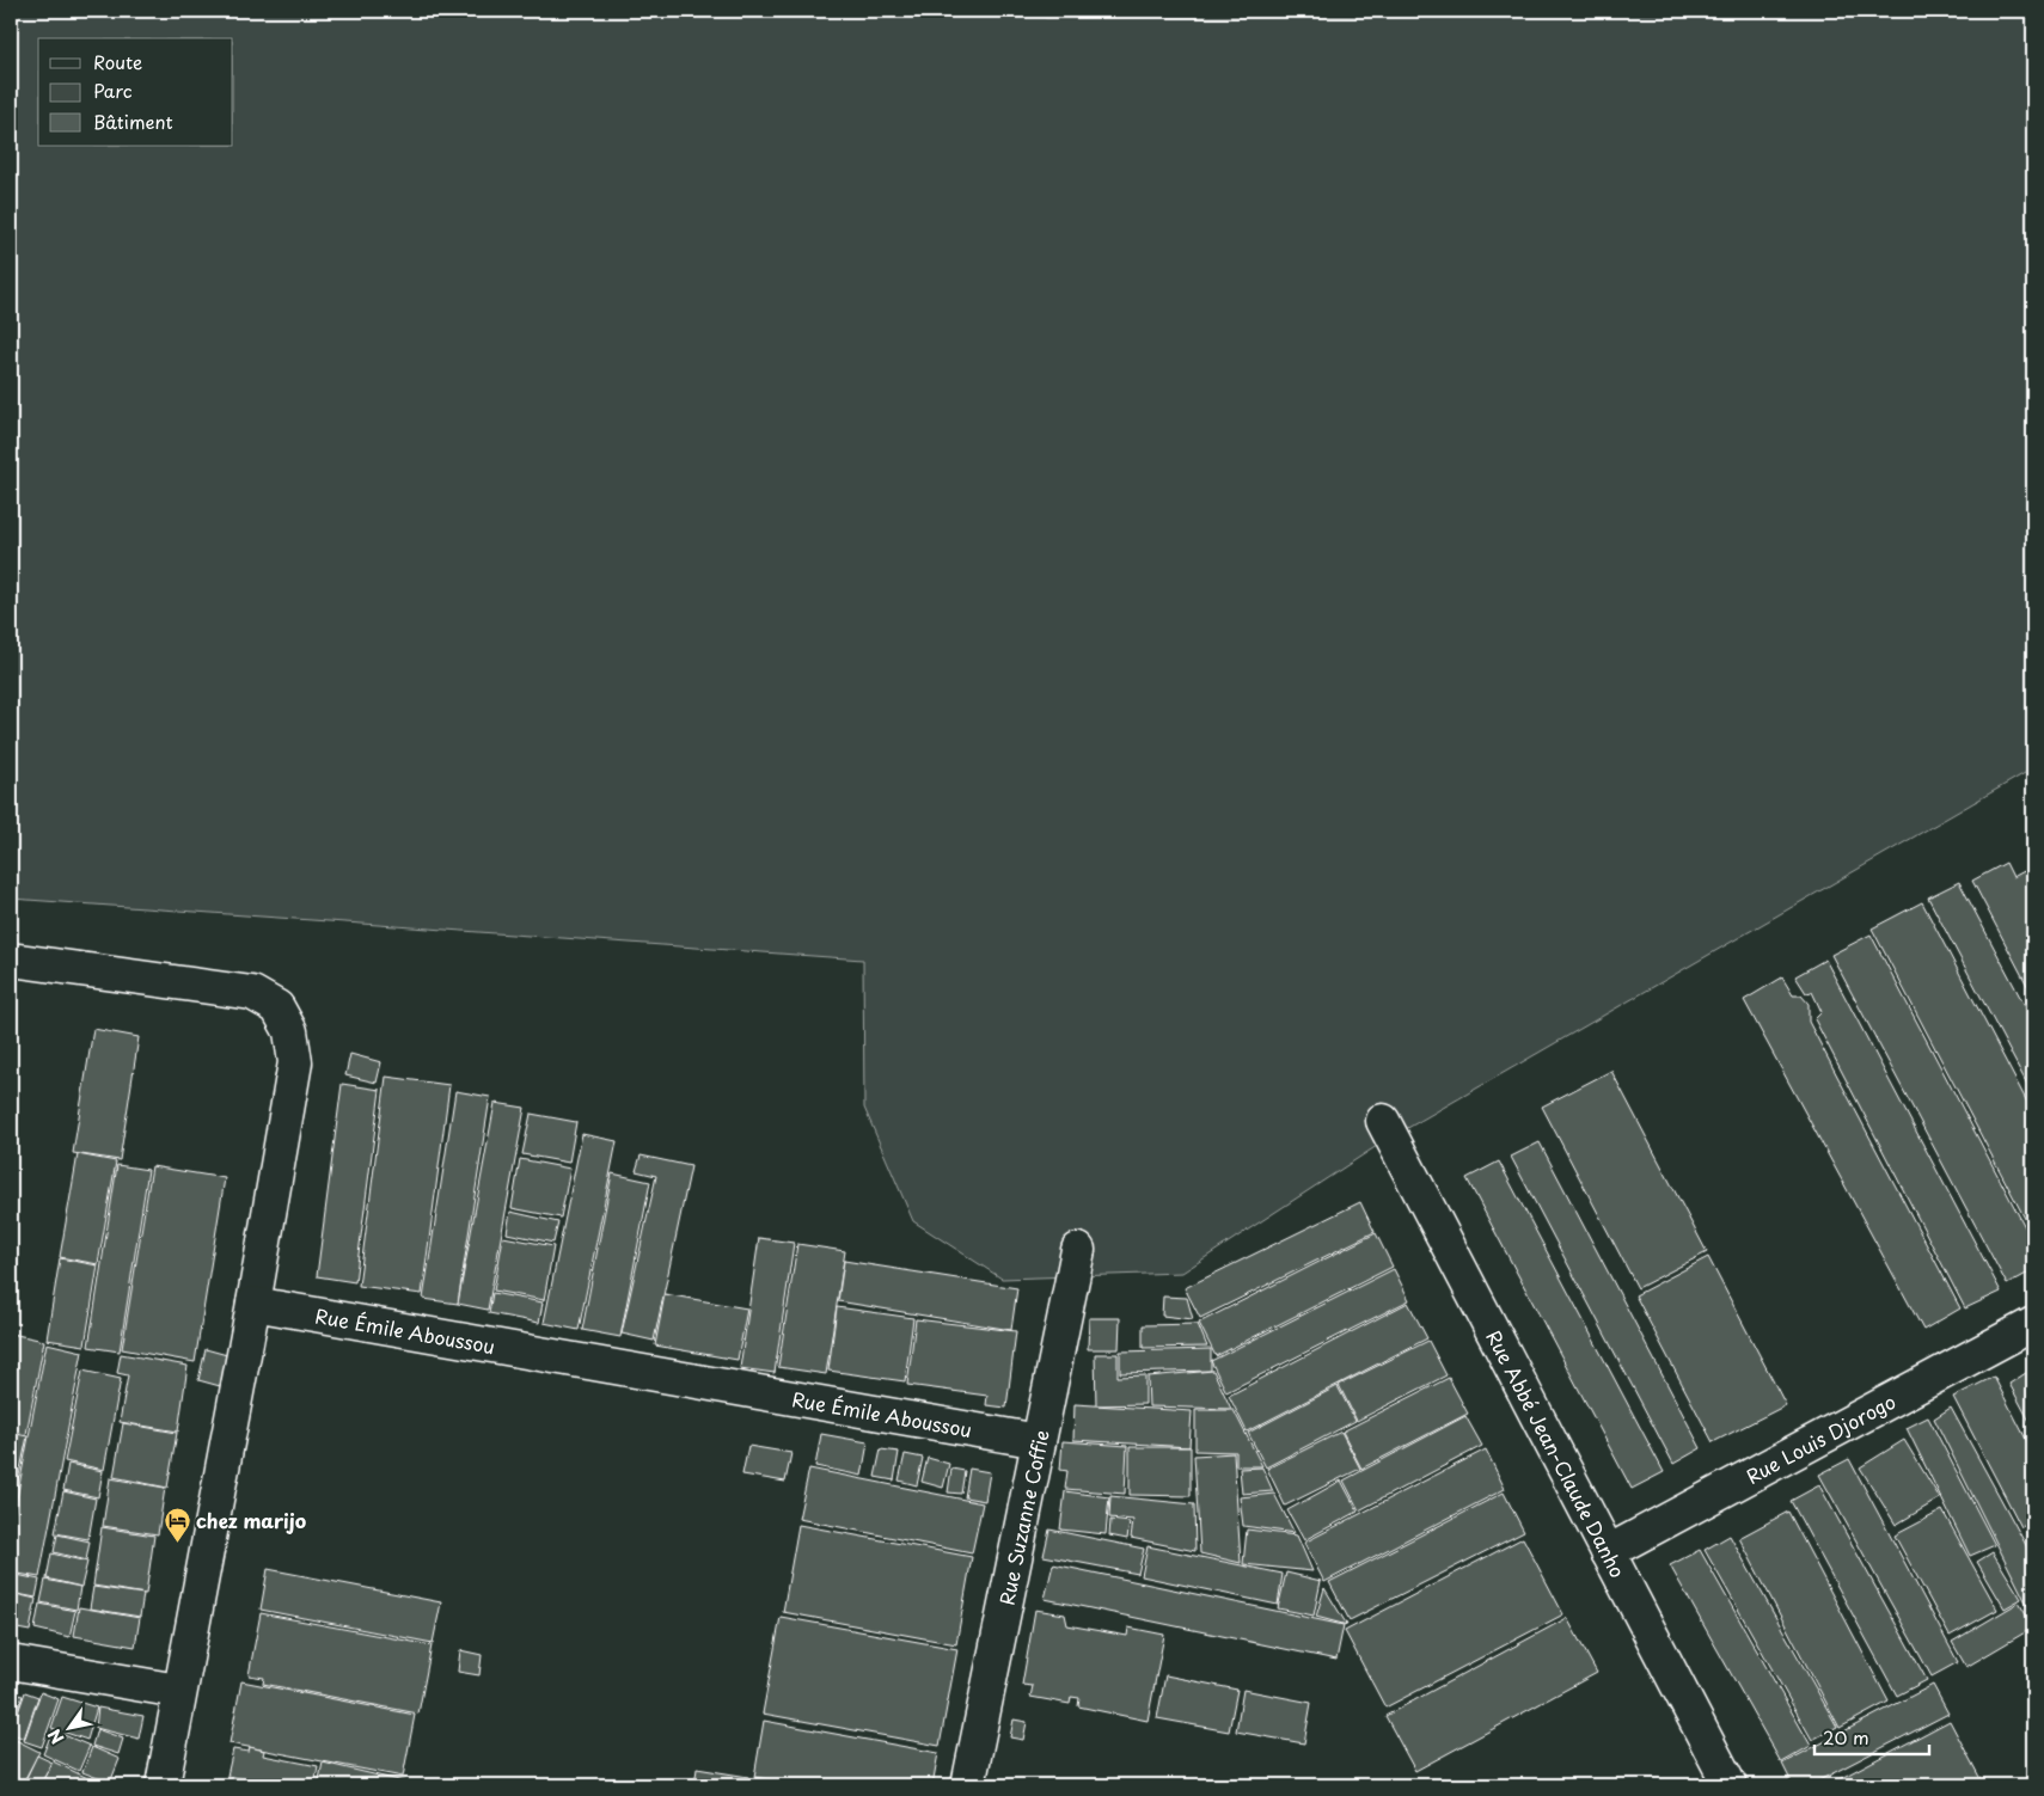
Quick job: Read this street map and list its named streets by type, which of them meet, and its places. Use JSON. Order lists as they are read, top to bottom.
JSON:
{
  "streets": {
    "street": [
      "Rue Émile Aboussou",
      "Rue Louis Djorogo",
      "Rue Abbé Jean-Claude Danho",
      "Rue Suzanne Coffie"
    ]
  },
  "crossings": [
    ["Rue Émile Aboussou", "Rue Suzanne Coffie"],
    ["Rue Louis Djorogo", "Rue Abbé Jean-Claude Danho"]
  ],
  "places": {
    "hotel": ["chez marijo"]
  },
  "legend": ["Route", "Parc", "Bâtiment"],
  "scale_bar": "20 m",
  "north": "bottom left"
}
